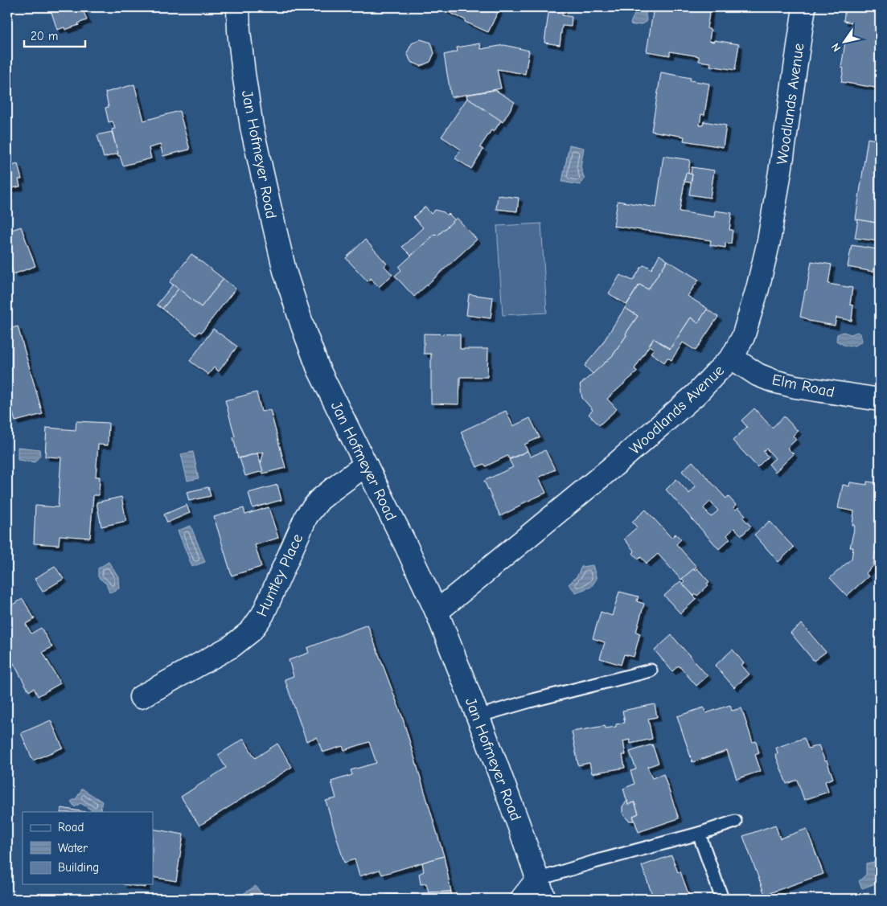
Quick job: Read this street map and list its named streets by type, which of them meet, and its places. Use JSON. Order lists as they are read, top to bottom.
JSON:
{
  "streets": {
    "street": [
      "Woodlands Avenue",
      "Jan Hofmeyer Road",
      "Elm Road",
      "Huntley Place"
    ]
  },
  "crossings": [
    ["Woodlands Avenue", "Jan Hofmeyer Road"],
    ["Woodlands Avenue", "Elm Road"],
    ["Jan Hofmeyer Road", "Huntley Place"]
  ],
  "legend": ["Road", "Water", "Building"],
  "scale_bar": "20 m",
  "north": "bottom left"
}
